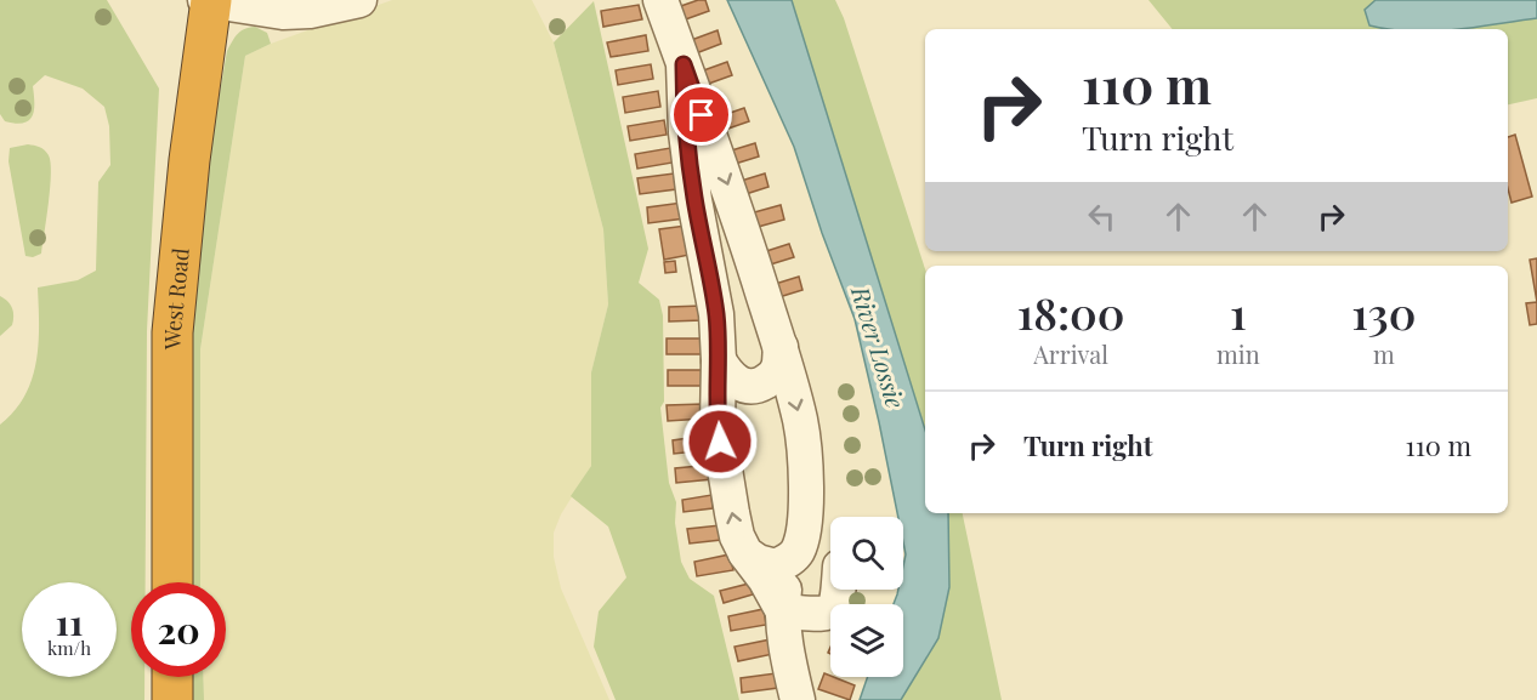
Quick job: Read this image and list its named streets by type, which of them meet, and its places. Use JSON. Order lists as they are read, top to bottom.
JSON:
{
  "streets": {
    "highway": ["West Road"]
  },
  "water": ["River Lossie"],
  "page": {
    "turn": ["110 m", "Turn right"],
    "eta": [
      "18:00",
      "Arrival",
      "1",
      "min",
      "130",
      "m"
    ],
    "list": [
      {
        "name": "Turn right",
        "value": "110 m"
      }
    ],
    "speed": "11 km/h",
    "limit": "20"
  }
}
